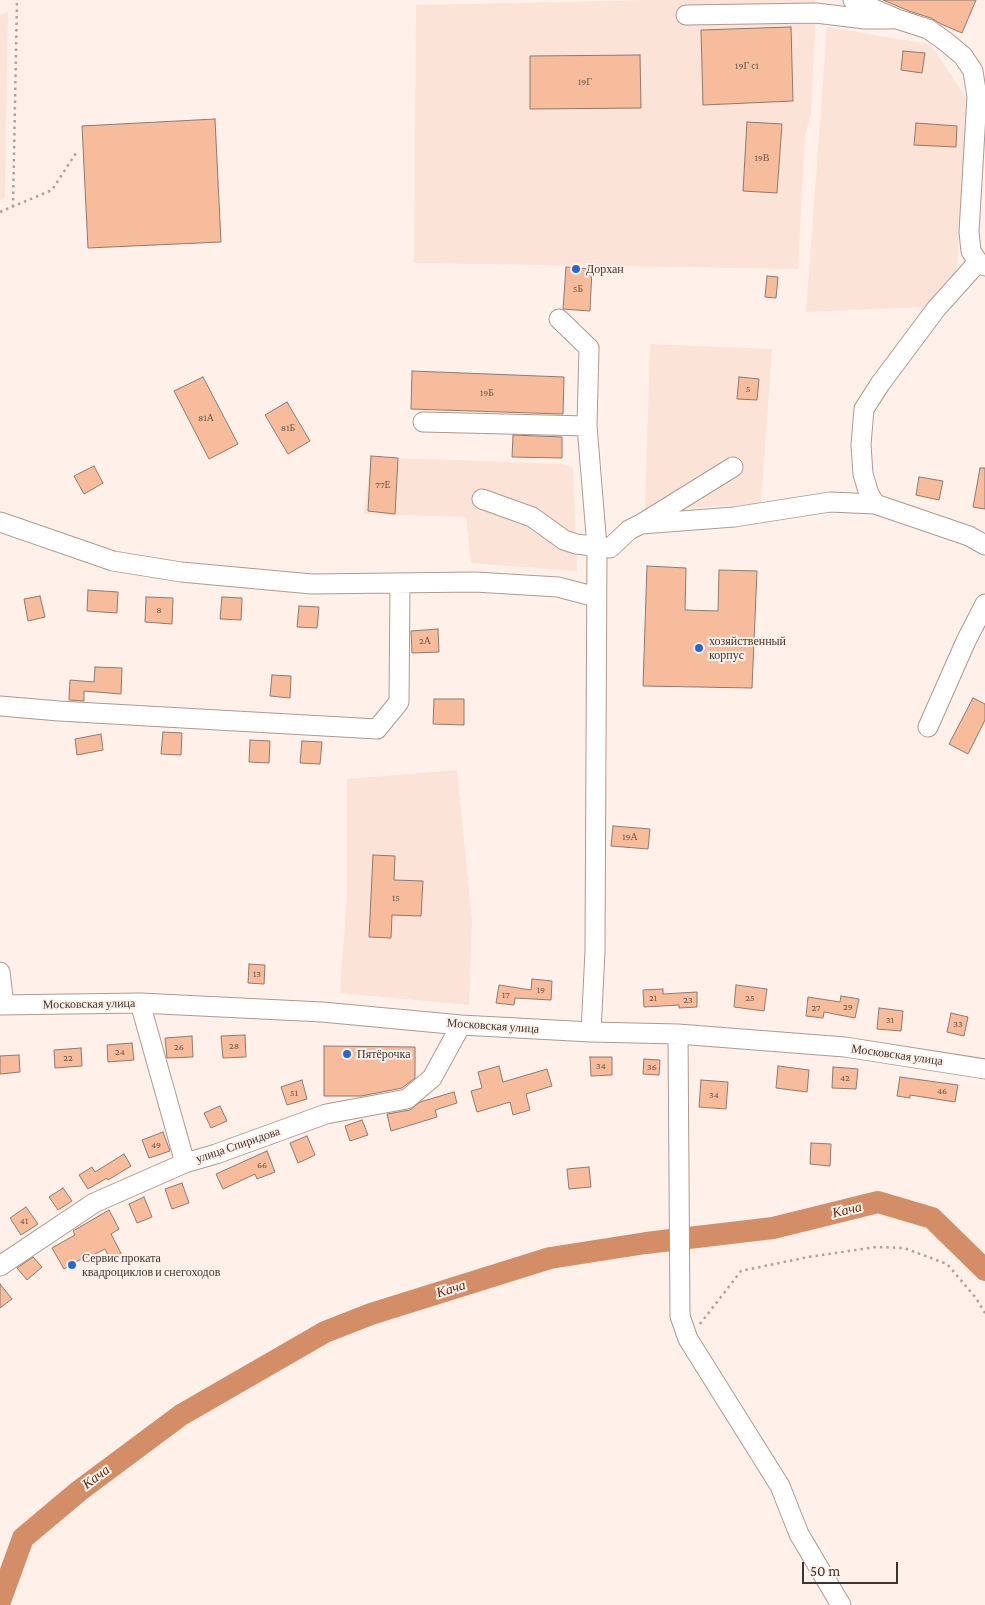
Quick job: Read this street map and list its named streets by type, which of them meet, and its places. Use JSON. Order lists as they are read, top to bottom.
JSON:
{
  "streets": {
    "street": ["Московская улица", "улица Спиридова"]
  },
  "crossings": [
    ["Московская улица", "улица Спиридова"]
  ],
  "water": ["Кача"],
  "places": [
    "Дорхан",
    "хозяйственный корпус",
    "Пятёрочка",
    "Сервис проката квадроциклов и снегоходов"
  ],
  "house_numbers": [
    "19Г с1",
    "19Г",
    "19В",
    "5Б",
    "5",
    "19Б",
    "81А",
    "81Б",
    "77Е",
    "8",
    "2А",
    "19А",
    "15",
    "13",
    "19",
    "17",
    "21",
    "25",
    "23",
    "29",
    "27",
    "31",
    "33",
    "28",
    "26",
    "24",
    "22",
    "34",
    "36",
    "42",
    "46",
    "51",
    "34",
    "49",
    "66",
    "41"
  ],
  "scale_bar": "50 m"
}
